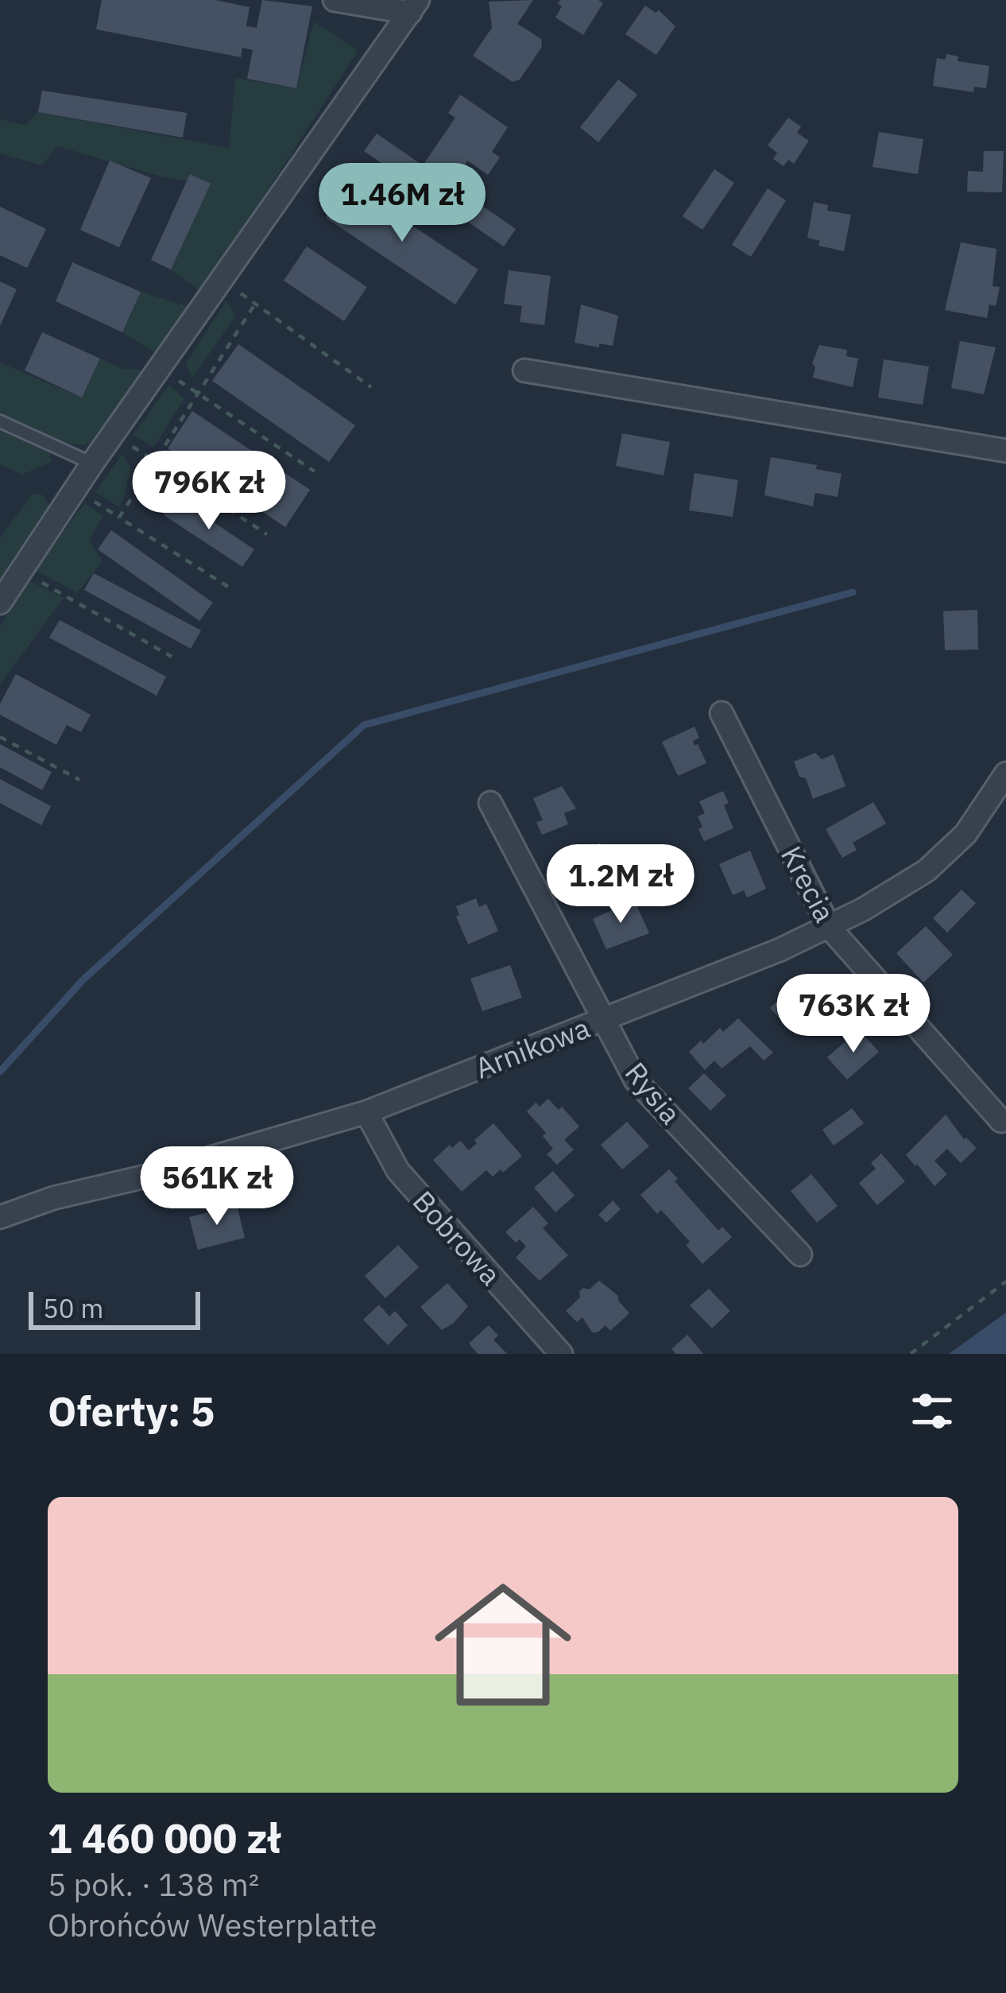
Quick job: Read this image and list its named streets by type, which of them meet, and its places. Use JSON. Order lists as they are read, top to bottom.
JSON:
{
  "streets": {
    "street": [
      "Krecia",
      "Arnikowa",
      "Rysia",
      "Bobrowa"
    ]
  },
  "crossings": [
    ["Krecia", "Arnikowa"],
    ["Arnikowa", "Rysia"],
    ["Arnikowa", "Bobrowa"]
  ],
  "scale_bar": "50 m",
  "page": {
    "price": [
      "1.46M zł",
      "796K zł",
      "1.2M zł",
      "763K zł",
      "561K zł"
    ],
    "scale": "50 m",
    "heading": "Oferty: 5",
    "list": [
      {
        "name": "1 460 000 zł",
        "note": "5 pok. · 138 m² · Obrońców Westerplatte"
      }
    ]
  }
}
